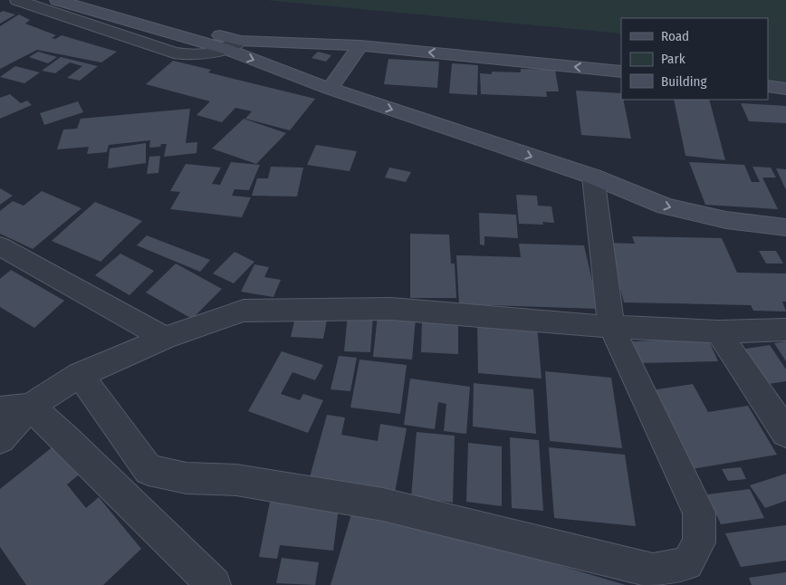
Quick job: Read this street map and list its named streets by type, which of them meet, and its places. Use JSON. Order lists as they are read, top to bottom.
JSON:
{
  "legend": ["Road", "Park", "Building"]
}
